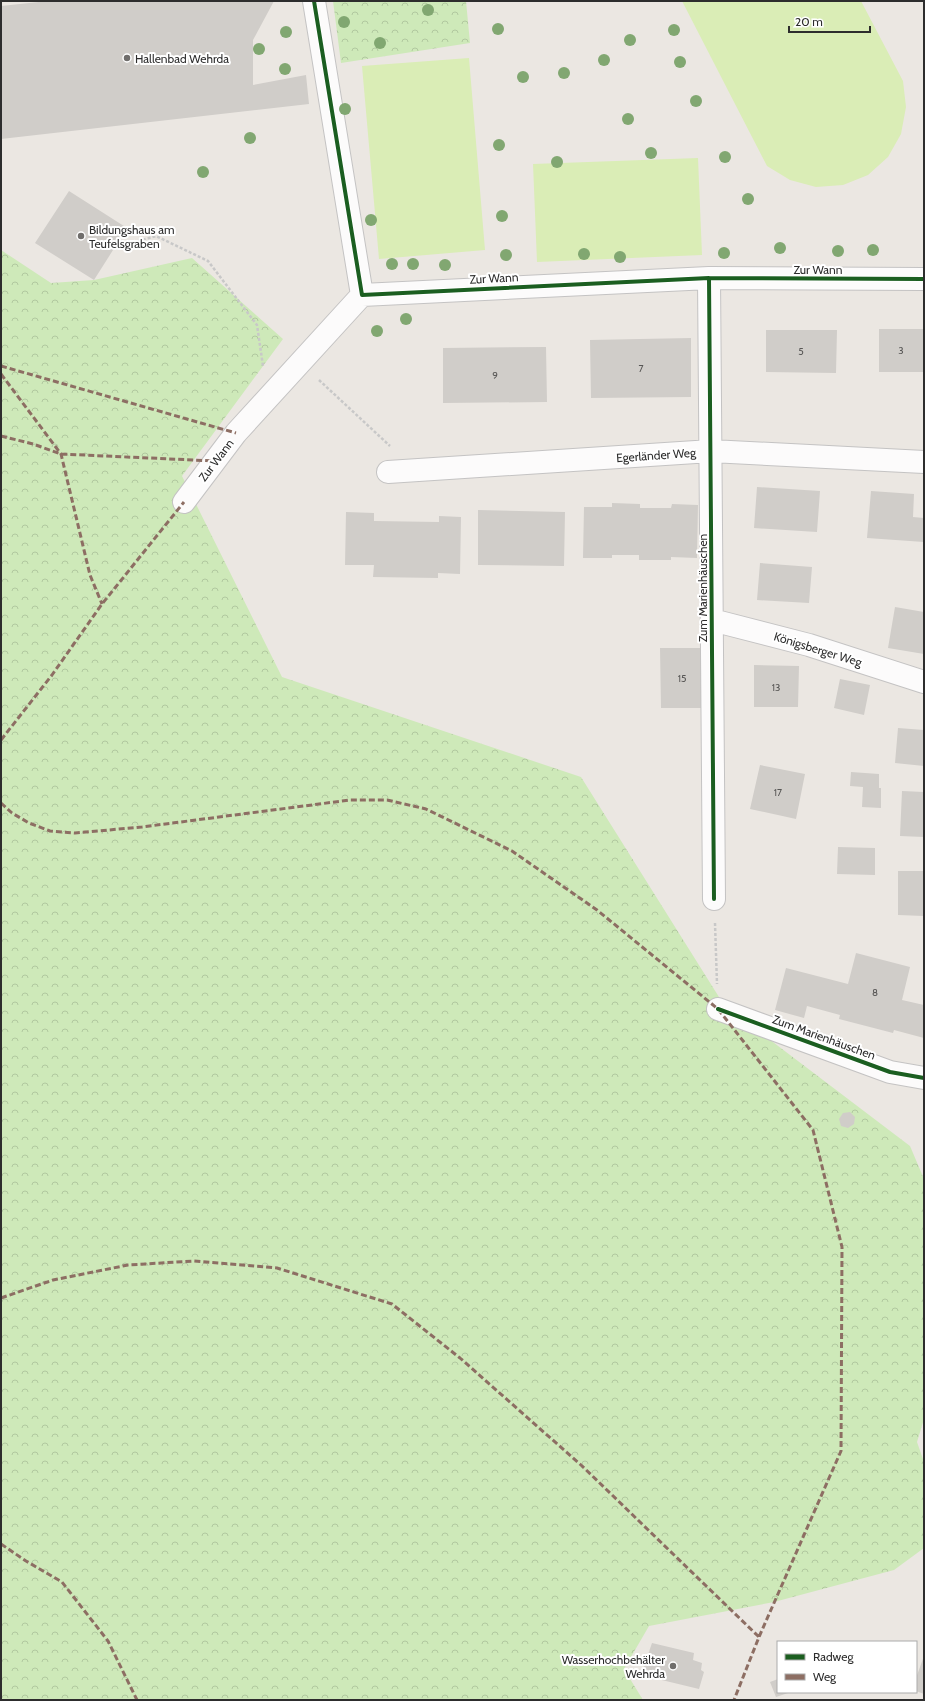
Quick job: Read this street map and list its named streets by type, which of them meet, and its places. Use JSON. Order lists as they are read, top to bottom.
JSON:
{
  "streets": {
    "street": [
      "Zur Wann",
      "Egerländer Weg",
      "Zum Marienhäuschen",
      "Königsberger Weg"
    ]
  },
  "crossings": [
    ["Zur Wann", "Zum Marienhäuschen"],
    ["Egerländer Weg", "Zum Marienhäuschen"],
    ["Zum Marienhäuschen", "Königsberger Weg"]
  ],
  "places": ["Hallenbad Wehrda", "Bildungshaus am Teufelsgraben", "Wasserhochbehälter Wehrda"],
  "house_numbers": [
    "3",
    "5",
    "7",
    "9",
    "15",
    "13",
    "17",
    "8"
  ],
  "legend": ["Radweg", "Weg"],
  "scale_bar": "20 m"
}
